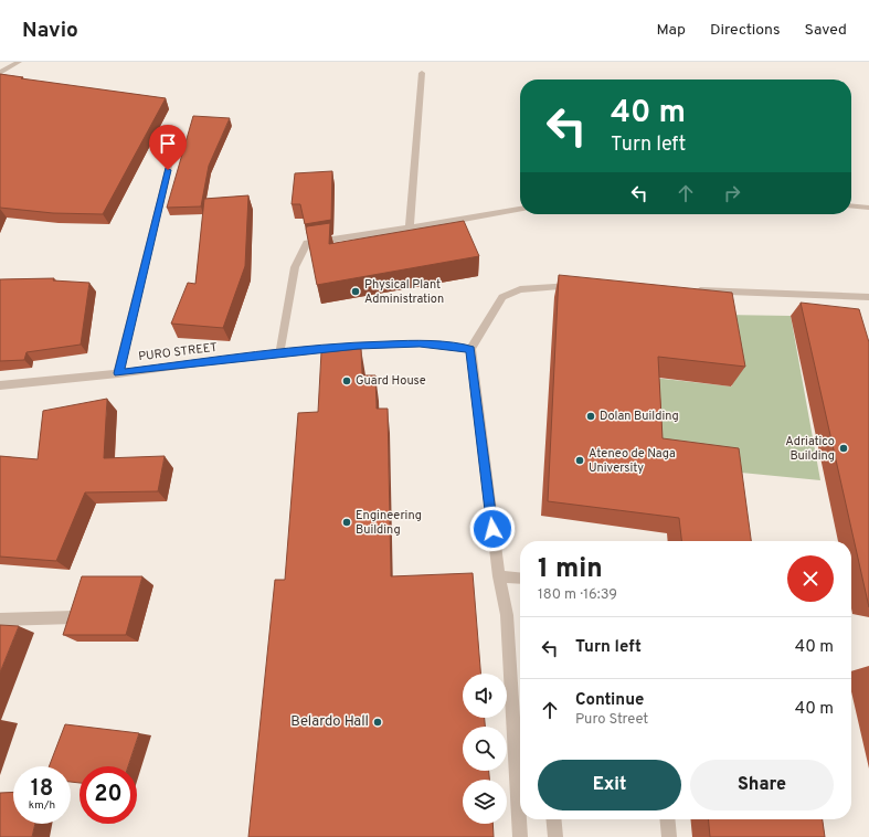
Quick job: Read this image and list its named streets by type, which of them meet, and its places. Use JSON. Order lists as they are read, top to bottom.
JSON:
{
  "streets": {
    "street": ["PURO STREET"]
  },
  "places": [
    "Physical Plant Administration",
    "Guard House",
    "Dolan Building",
    "Adriatico Building",
    "Ateneo de Naga University",
    "Engineering Building",
    "Belardo Hall"
  ],
  "page": {
    "header": "Navio",
    "nav": ["Map", "Directions", "Saved"],
    "turn": ["40 m", "Turn left"],
    "heading": ["1 min", "180 m · 16:39"],
    "list": [
      {
        "name": "Turn left",
        "value": "40 m"
      },
      {
        "name": "Continue",
        "note": "Puro Street",
        "value": "40 m"
      }
    ],
    "buttons": ["Exit", "Share"],
    "speed": "18 km/h",
    "limit": "20"
  }
}
